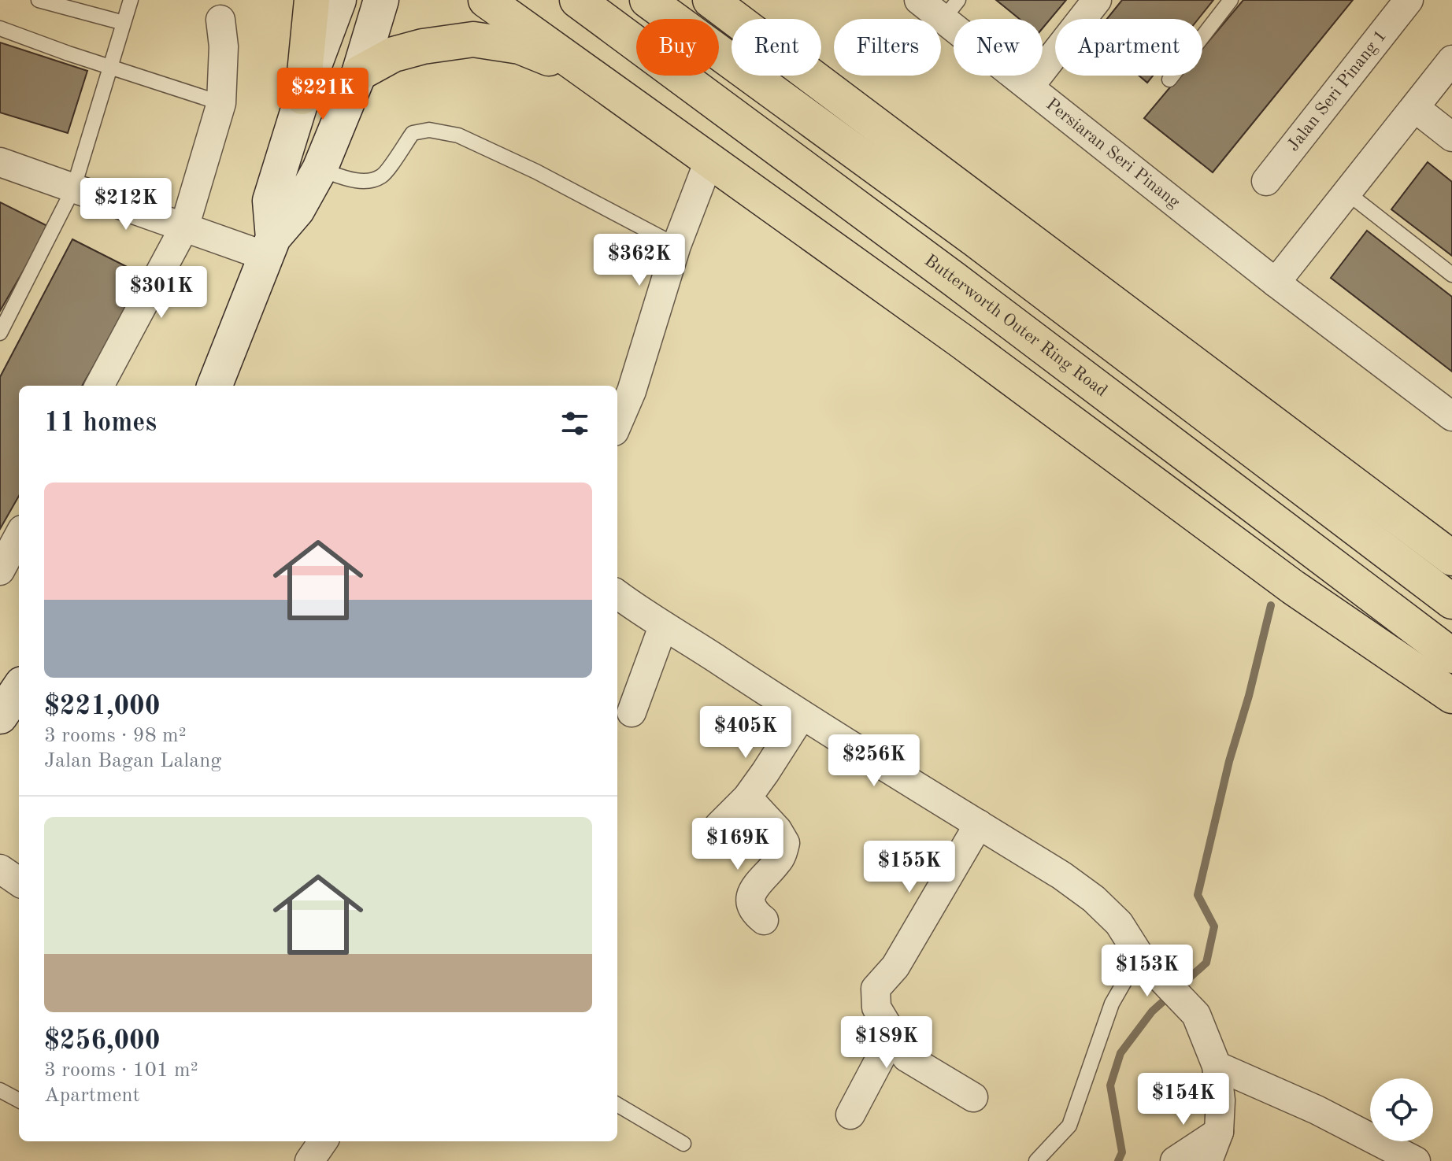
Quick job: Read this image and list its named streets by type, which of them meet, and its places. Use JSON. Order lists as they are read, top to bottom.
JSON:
{
  "streets": {
    "highway": ["Butterworth Outer Ring Road"],
    "street": ["Jalan Seri Pinang 1", "Persiaran Seri Pinang"]
  },
  "page": {
    "chip": [
      "Buy",
      "Rent",
      "Filters",
      "New",
      "Apartment"
    ],
    "price": [
      "$221K",
      "$212K",
      "$362K",
      "$301K",
      "$405K",
      "$256K",
      "$169K",
      "$155K",
      "$153K",
      "$189K",
      "$154K"
    ],
    "heading": "11 homes",
    "list": [
      {
        "name": "$221,000",
        "note": "3 rooms · 98 m² · Jalan Bagan Lalang"
      },
      {
        "name": "$256,000",
        "note": "3 rooms · 101 m² · Apartment"
      }
    ]
  }
}
